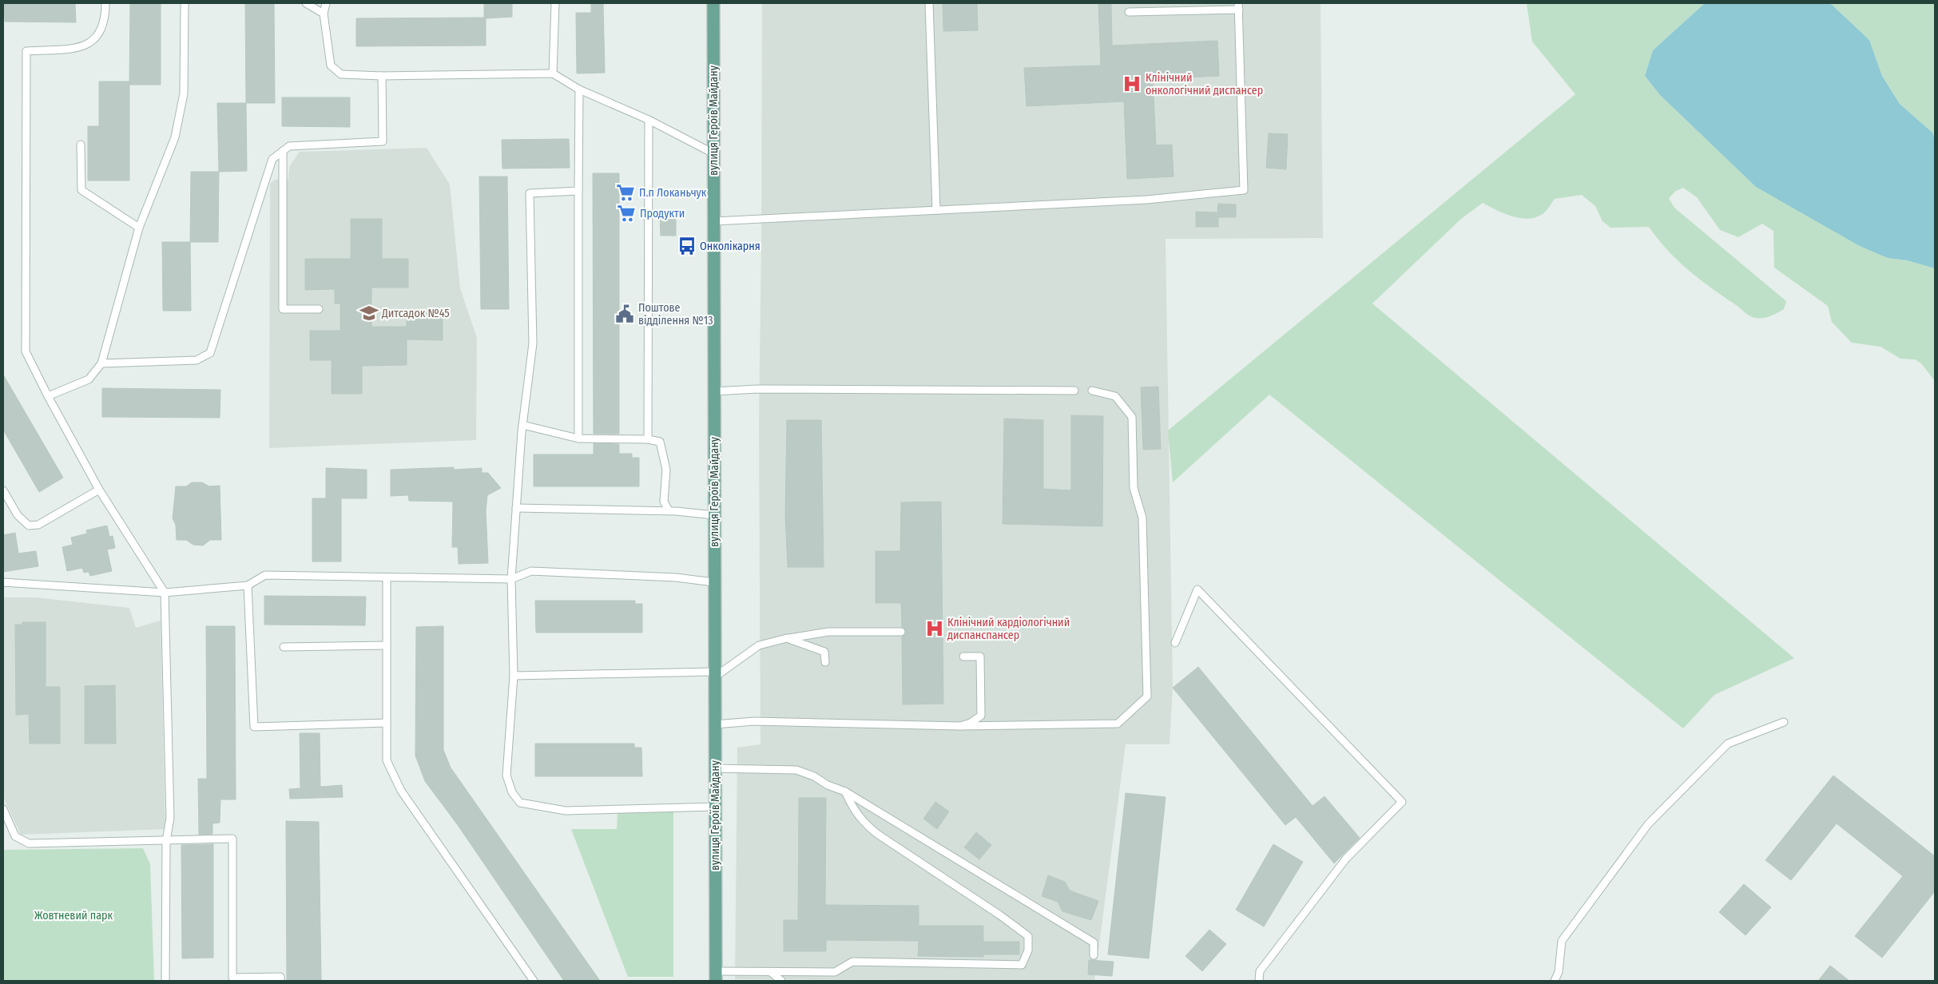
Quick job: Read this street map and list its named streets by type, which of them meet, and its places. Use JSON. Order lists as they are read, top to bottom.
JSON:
{
  "streets": {
    "main road": ["вулиця Героїв Майдану"]
  },
  "parks": ["Жовтневий парк"],
  "places": {
    "hospital": ["Клінічний онкологічний диспансер", "Клінічний кардіологічний диспанспансер"],
    "supermarket": ["П.п Локаньчук", "Продукти"],
    "bus stop": ["Онколікарня"],
    "school or university": ["Дитсадок №45"],
    "public building": ["Поштове відділення №13"]
  }
}
